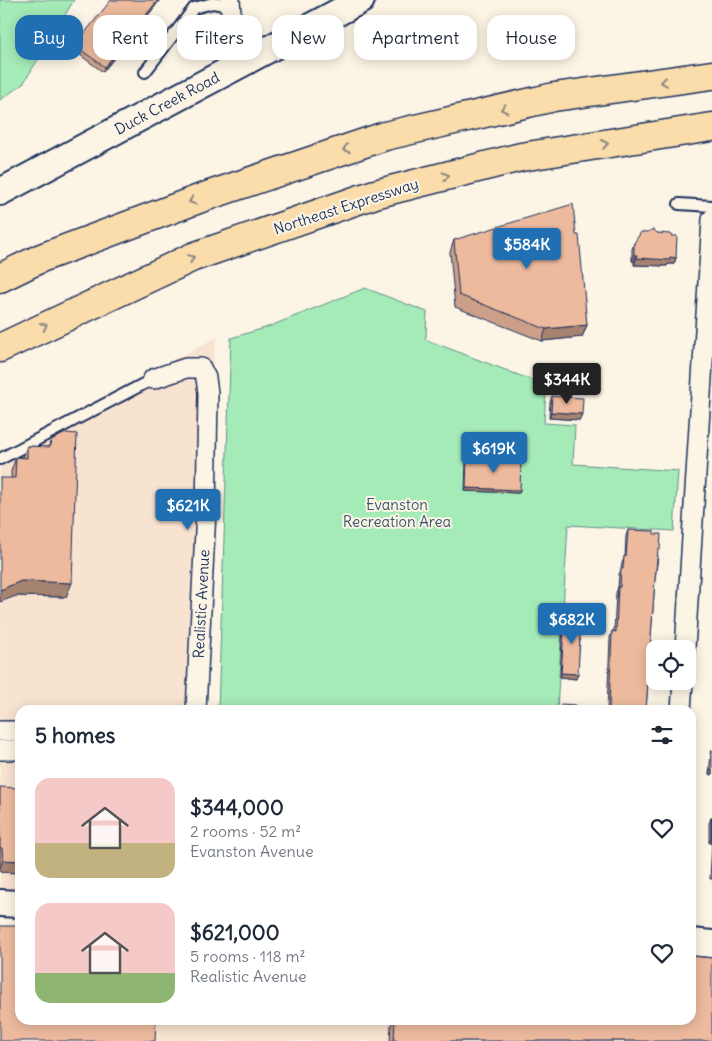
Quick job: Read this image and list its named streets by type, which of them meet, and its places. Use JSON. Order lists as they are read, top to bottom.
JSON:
{
  "streets": {
    "highway": ["Northeast Expressway"],
    "street": ["Duck Creek Road", "Realistic Avenue"]
  },
  "parks": ["Evanston Recreation Area"],
  "page": {
    "chip": [
      "Buy",
      "Rent",
      "Filters",
      "New",
      "Apartment",
      "House"
    ],
    "price": [
      "$584K",
      "$344K",
      "$619K",
      "$621K",
      "$682K"
    ],
    "heading": "5 homes",
    "list": [
      {
        "name": "$344,000",
        "note": "2 rooms · 52 m² · Evanston Avenue"
      },
      {
        "name": "$621,000",
        "note": "5 rooms · 118 m² · Realistic Avenue"
      }
    ]
  }
}
